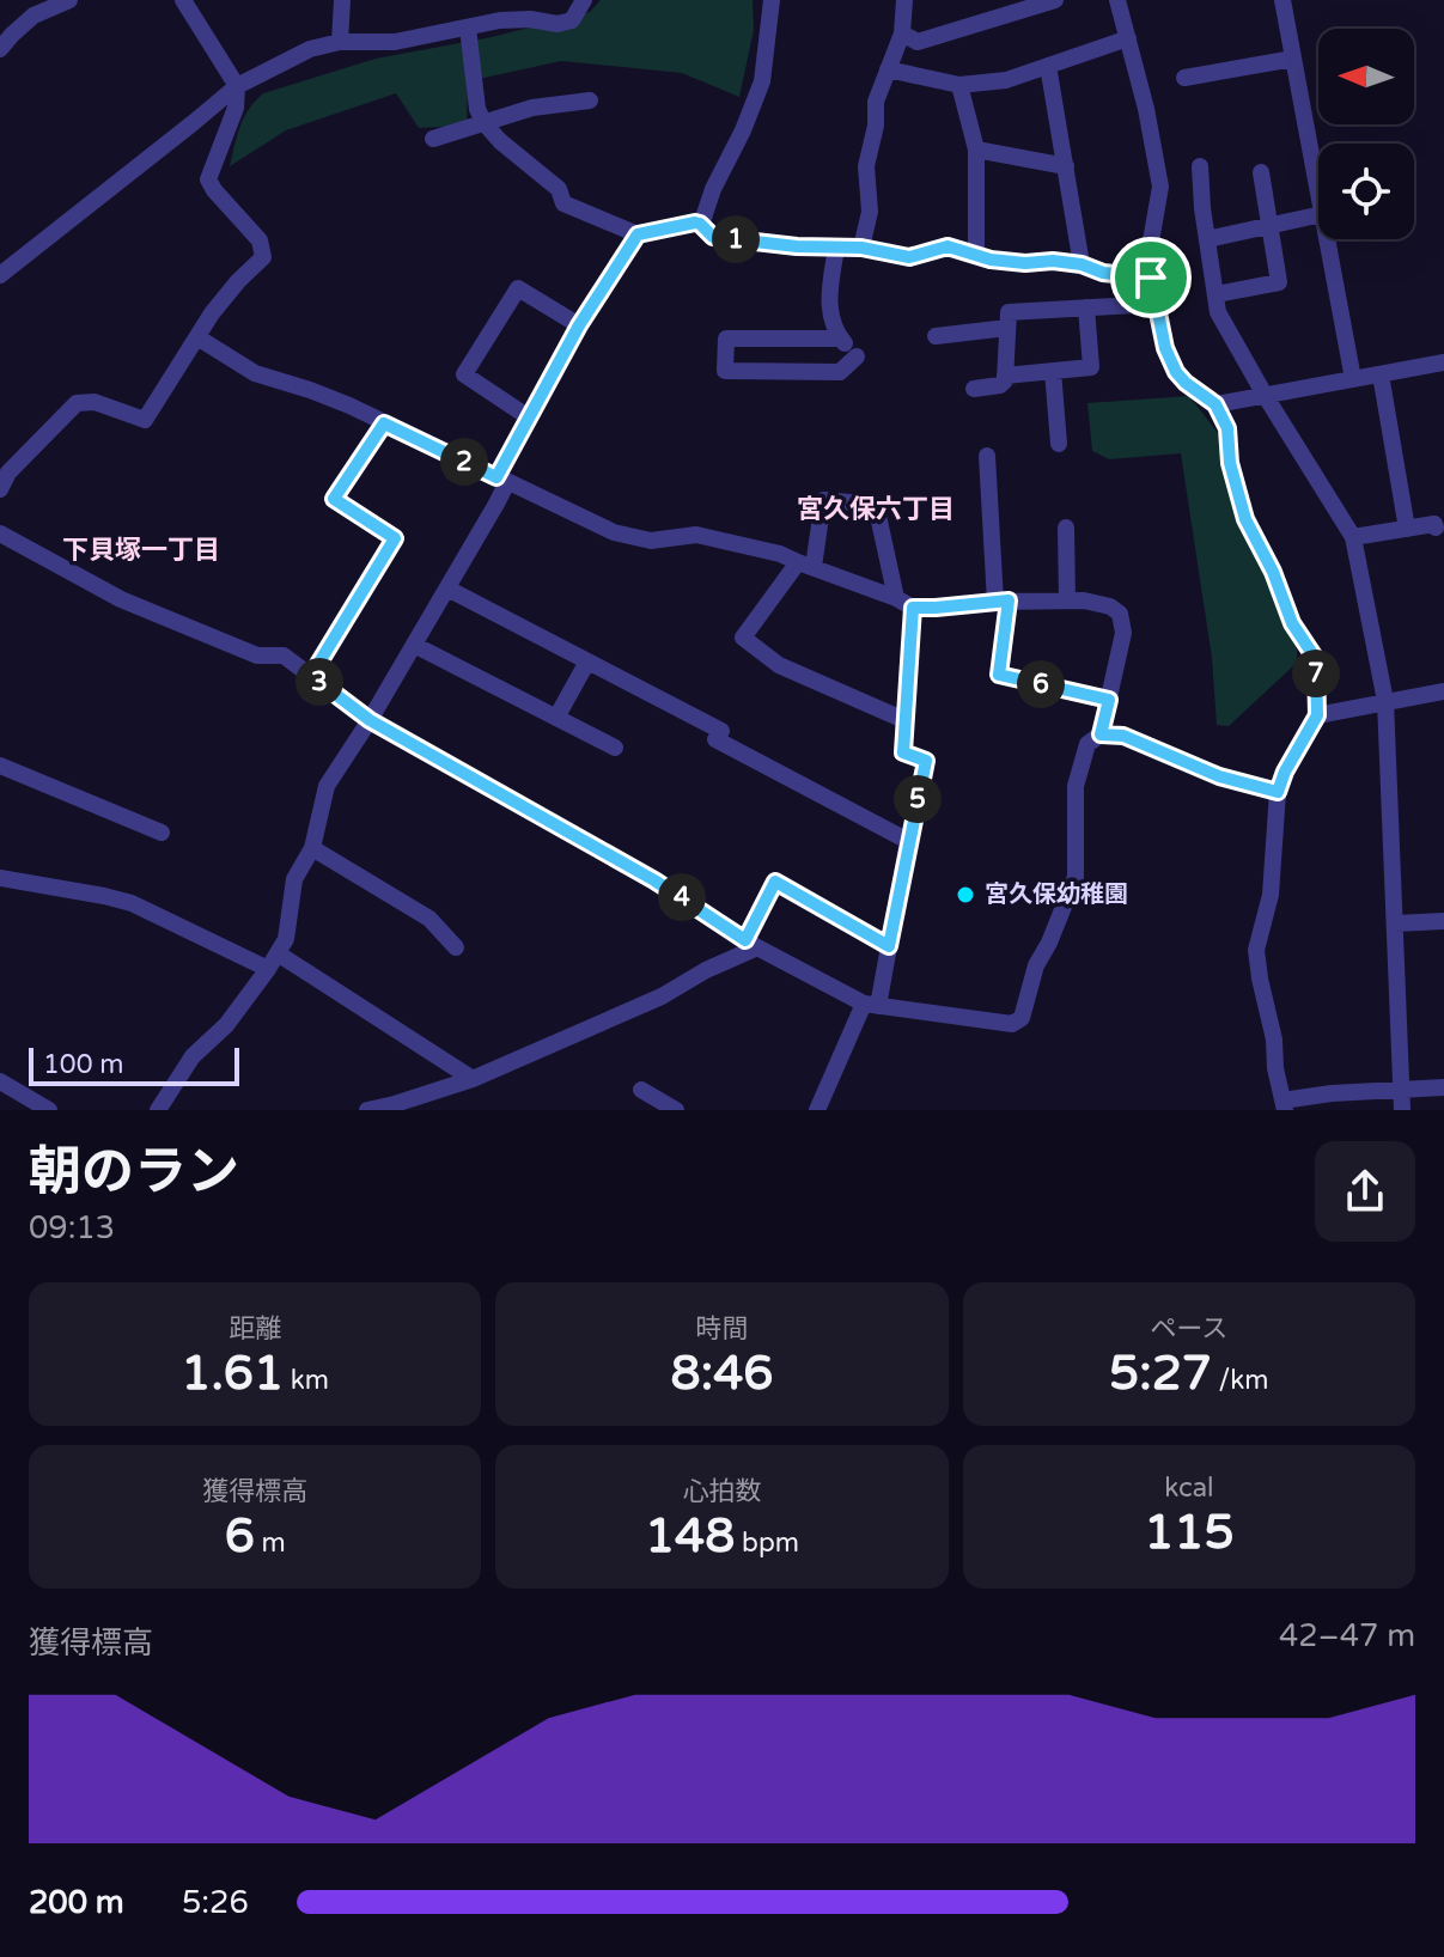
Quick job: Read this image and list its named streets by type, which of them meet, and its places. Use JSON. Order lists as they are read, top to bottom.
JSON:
{
  "districts": ["宮久保六丁目", "下貝塚一丁目"],
  "places": ["宮久保幼稚園"],
  "scale_bar": "100 m",
  "north": "left",
  "page": {
    "pins": [
      "1",
      "2",
      "7",
      "3",
      "6",
      "5",
      "4"
    ],
    "scale": "100 m",
    "heading": ["朝のラン", "09:13"],
    "stats": [
      ["距離", "1.61 km"],
      ["時間", "8:46"],
      ["ペース", "5:27 /km"],
      ["獲得標高", "6 m"],
      ["心拍数", "148 bpm"],
      ["kcal", "115"]
    ],
    "chart": ["獲得標高", "42–47 m"],
    "list": [
      {
        "name": "200 m",
        "note": "5:26"
      }
    ]
  }
}
